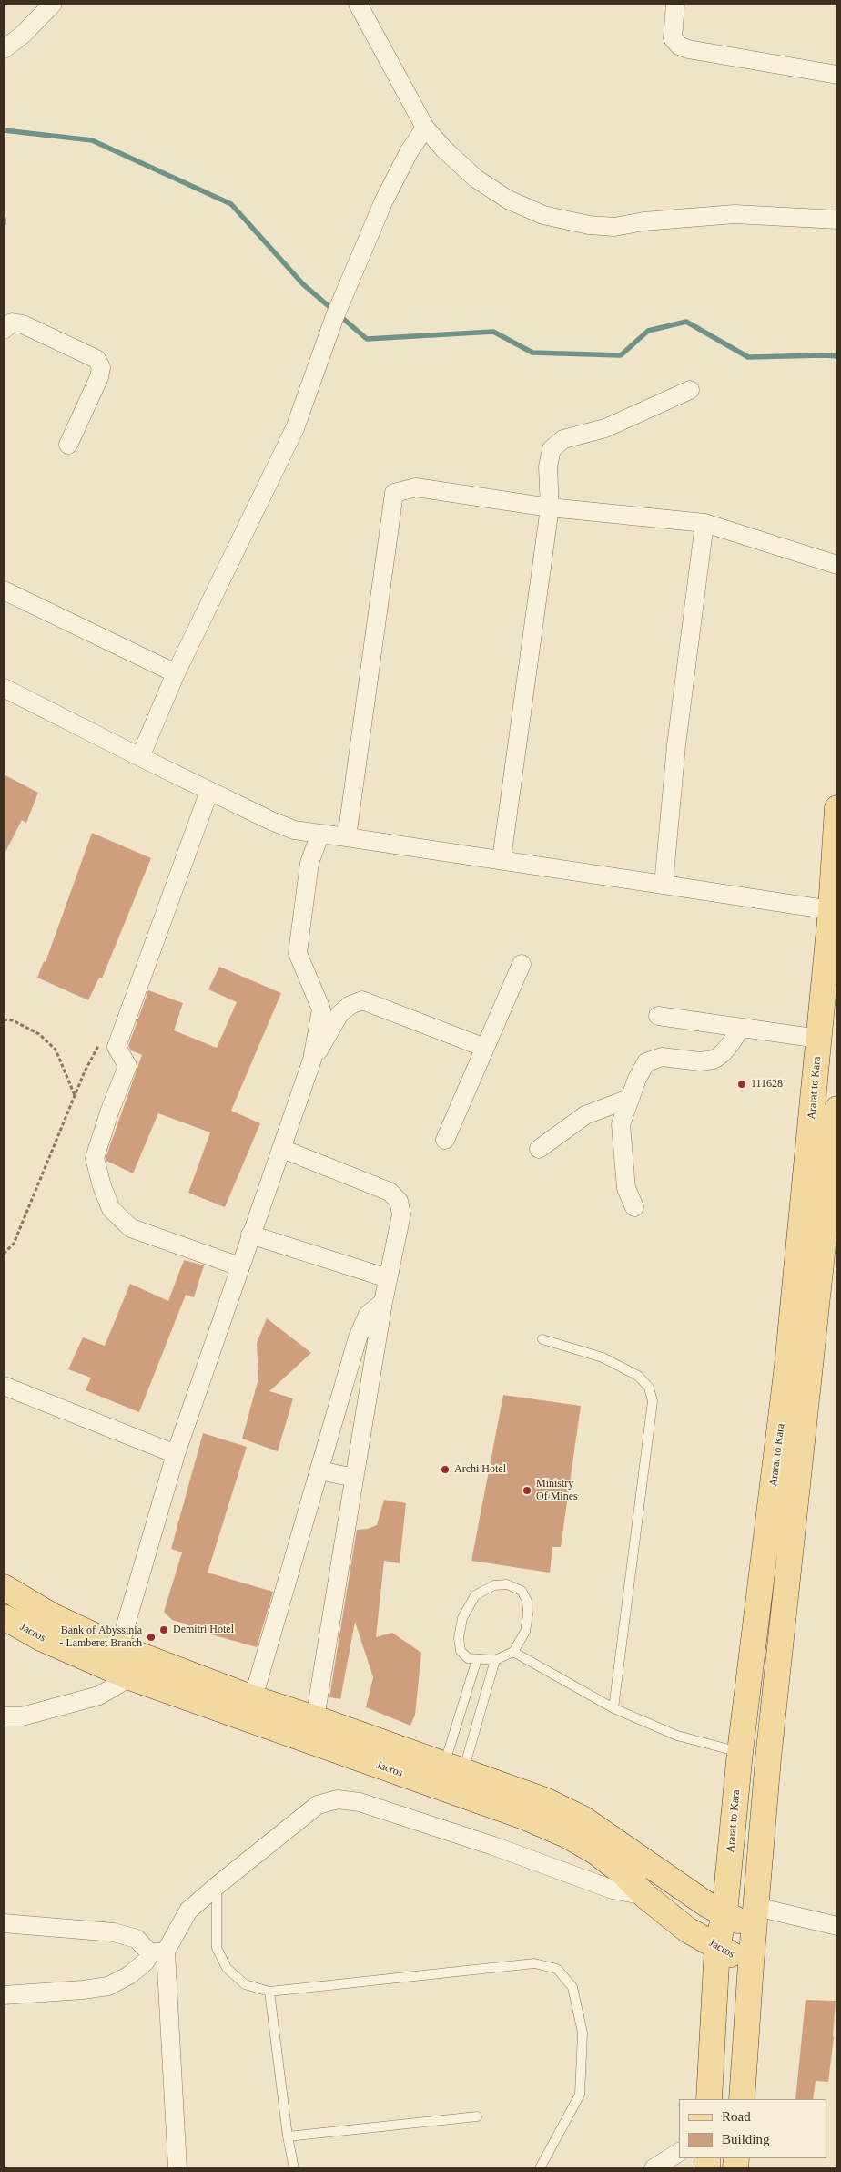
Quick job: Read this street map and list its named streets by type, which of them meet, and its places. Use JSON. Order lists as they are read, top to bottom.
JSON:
{
  "streets": {
    "main road": ["Ararat to Kara", "Jacros"]
  },
  "crossings": [
    ["Ararat to Kara", "Jacros"]
  ],
  "places": [
    "111628",
    "Archi Hotel",
    "Ministry Of Mines",
    "Demitri Hotel",
    "Bank of Abyssinia - Lamberet Branch"
  ],
  "legend": ["Road", "Building"]
}
